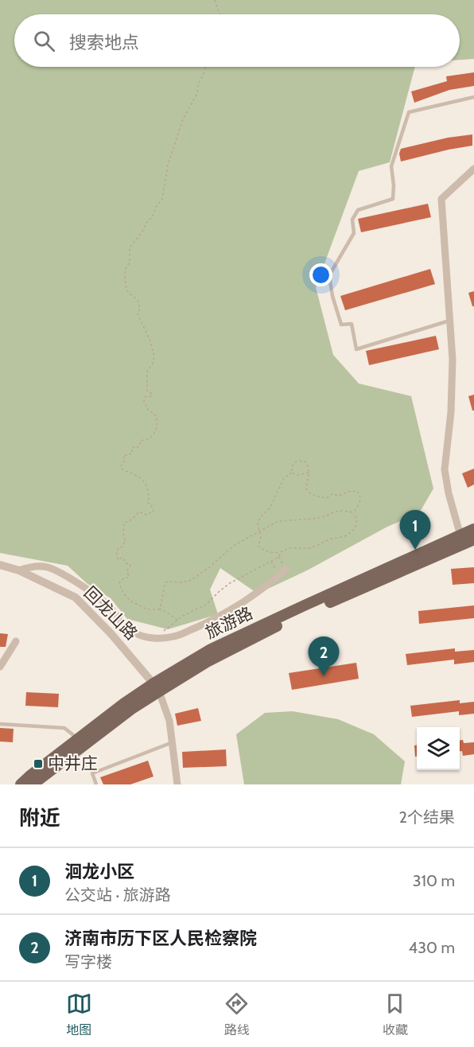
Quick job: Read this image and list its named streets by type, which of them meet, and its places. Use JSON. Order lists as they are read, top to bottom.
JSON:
{
  "streets": {
    "main road": ["旅游路"],
    "street": ["回龙山路"]
  },
  "crossings": [
    ["回龙山路", "旅游路"]
  ],
  "places": {
    "transit": ["中井庄"]
  },
  "page": {
    "search": "搜索地点",
    "pins": ["1", "2"],
    "heading": ["附近", "2个结果"],
    "list": [
      {
        "mark": "1",
        "name": "洄龙小区",
        "note": "公交站 · 旅游路",
        "value": "310 m"
      },
      {
        "mark": "2",
        "name": "济南市历下区人民检察院",
        "note": "写字楼",
        "value": "430 m"
      }
    ],
    "nav": ["地图", "路线", "收藏"]
  }
}
